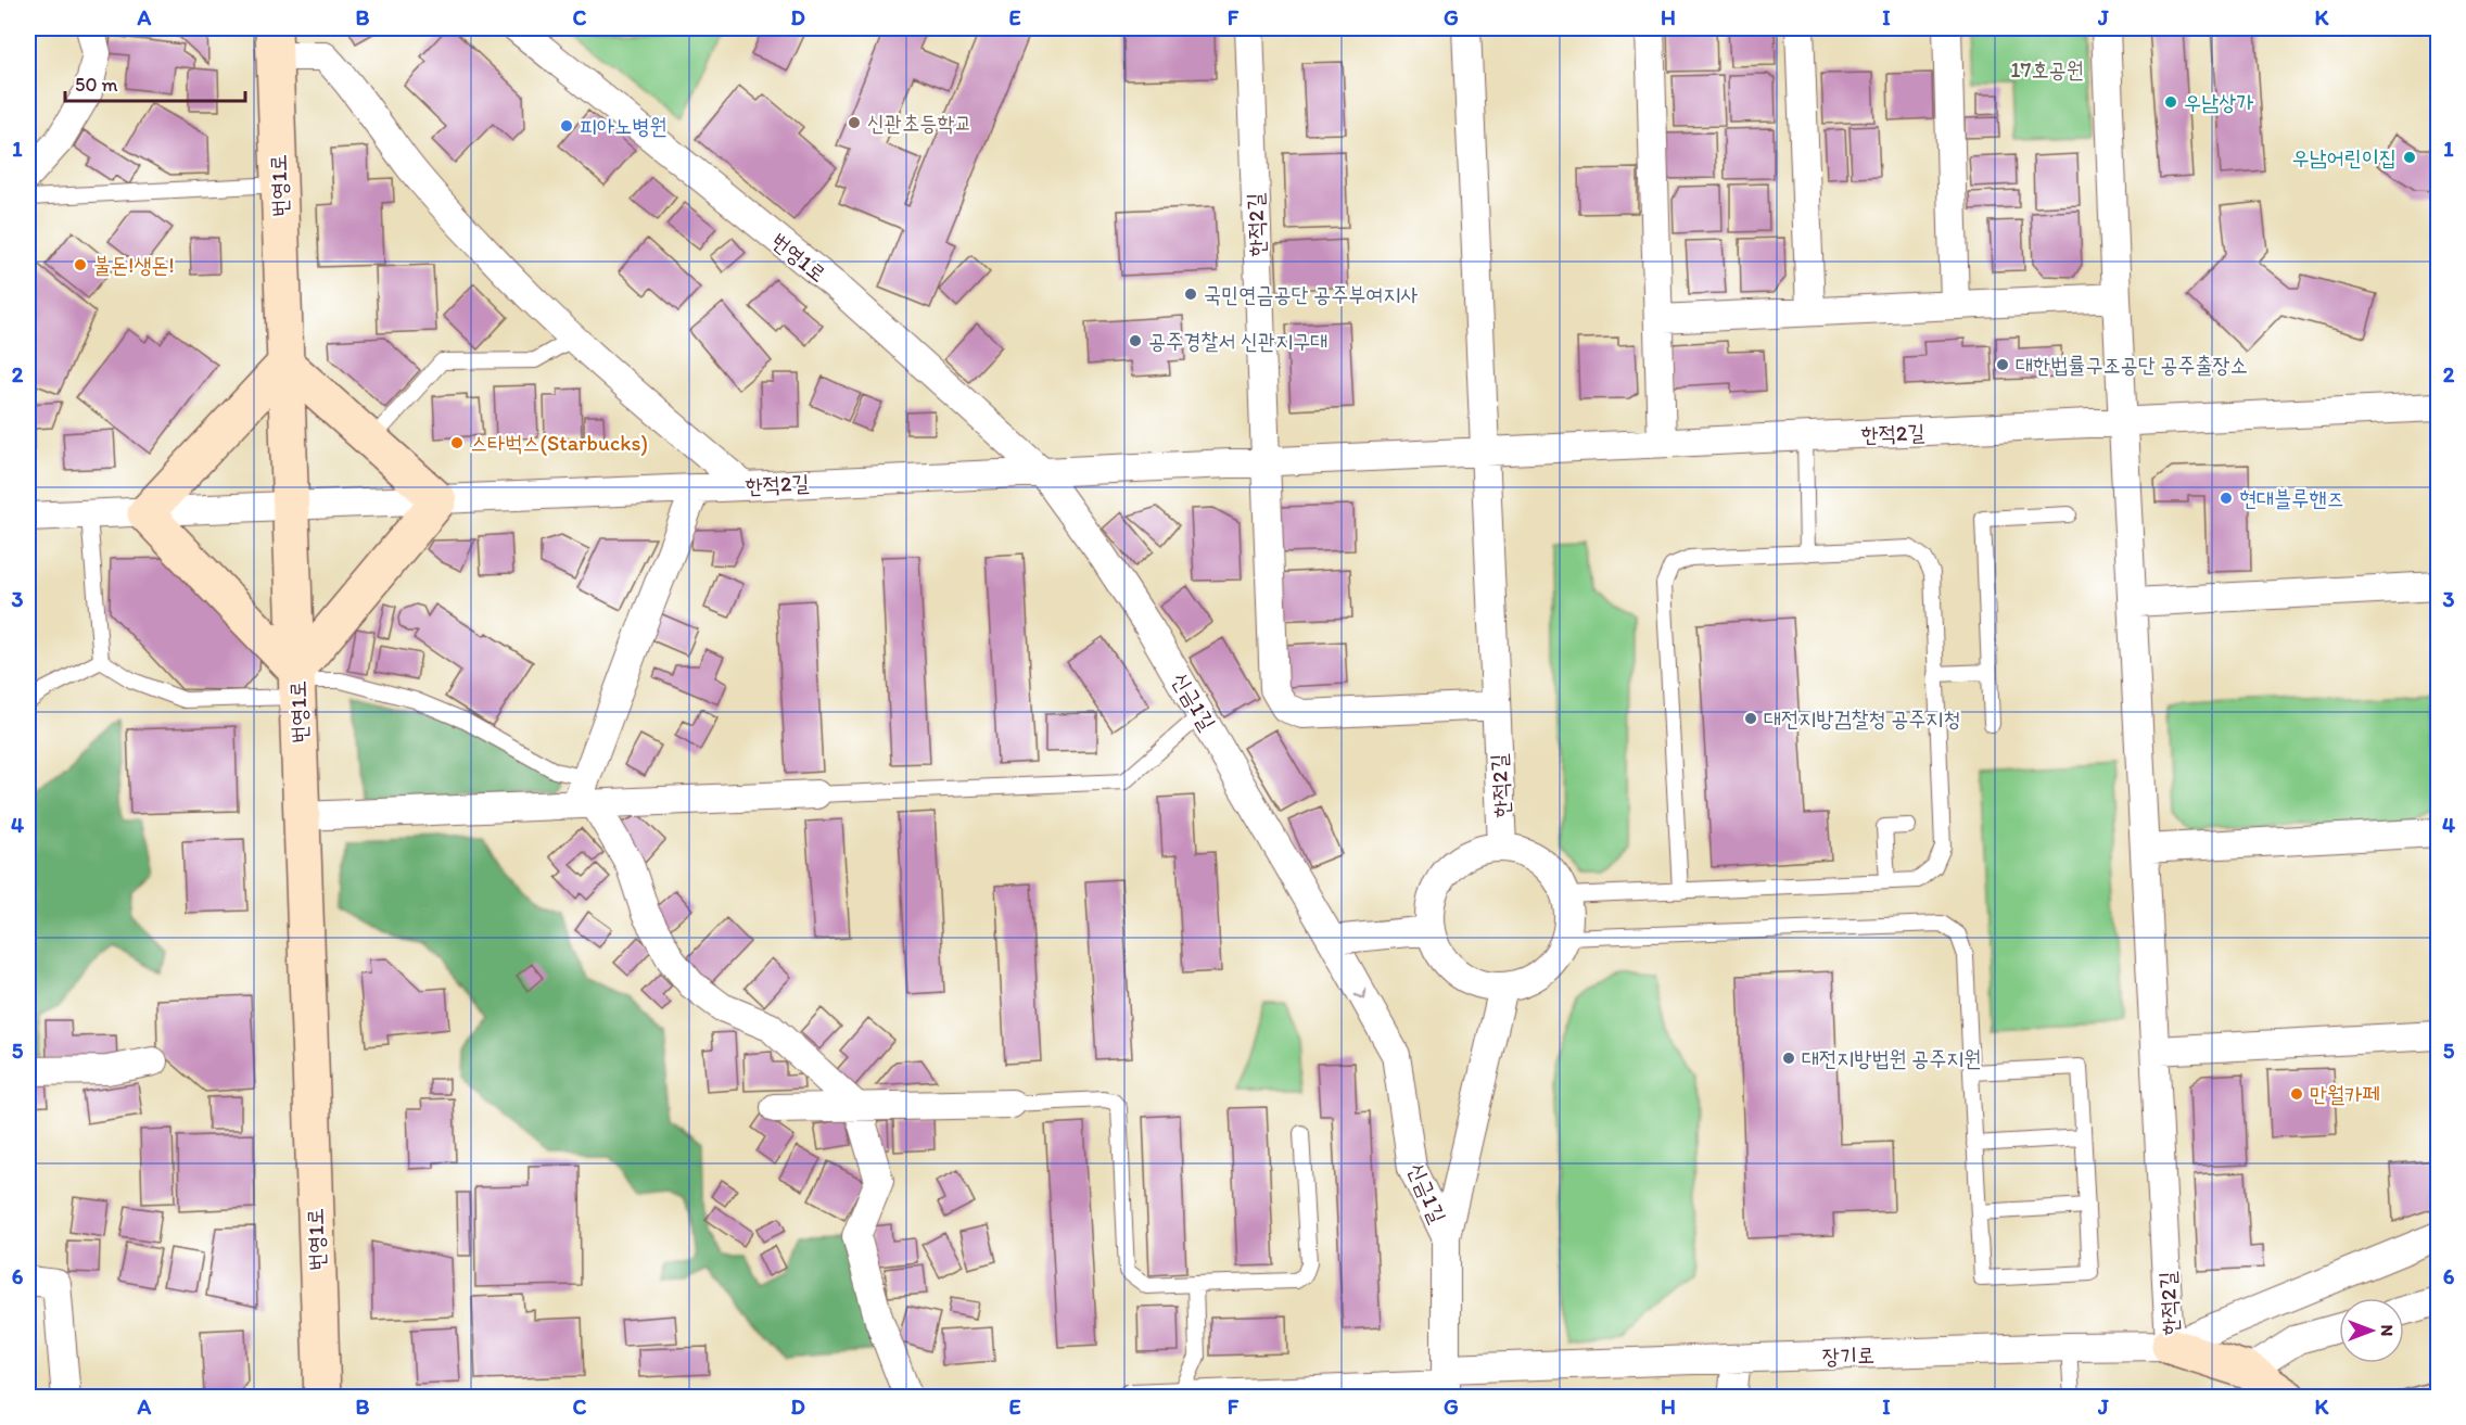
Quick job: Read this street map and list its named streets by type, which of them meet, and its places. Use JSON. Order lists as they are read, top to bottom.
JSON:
{
  "streets": {
    "main road": ["번영1로", "장기로"],
    "street": ["한적2길", "신금1길"]
  },
  "crossings": [
    ["번영1로", "한적2길"],
    ["번영1로", "신금1길"],
    ["한적2길", "신금1길"],
    ["한적2길", "장기로"],
    ["신금1길", "장기로"]
  ],
  "parks": ["17호공원"],
  "places": [
    "우남상가",
    "신관초등학교",
    "피아노병원",
    "우남어린이집",
    "불돈!생돈!",
    "국민연금공단 공주부여지사",
    "공주경찰서 신관지구대",
    "대한법률구조공단 공주출장소",
    "스타벅스(Starbucks)",
    "현대블루핸즈",
    "대전지방검찰청 공주지청",
    "대전지방법원 공주지원",
    "만월카페"
  ],
  "scale_bar": "50 m",
  "north": "right",
  "grid": {
    "columns": [
      "A",
      "B",
      "C",
      "D",
      "E",
      "F",
      "G",
      "H",
      "I",
      "J",
      "K"
    ],
    "rows": [
      "1",
      "2",
      "3",
      "4",
      "5",
      "6"
    ]
  }
}
